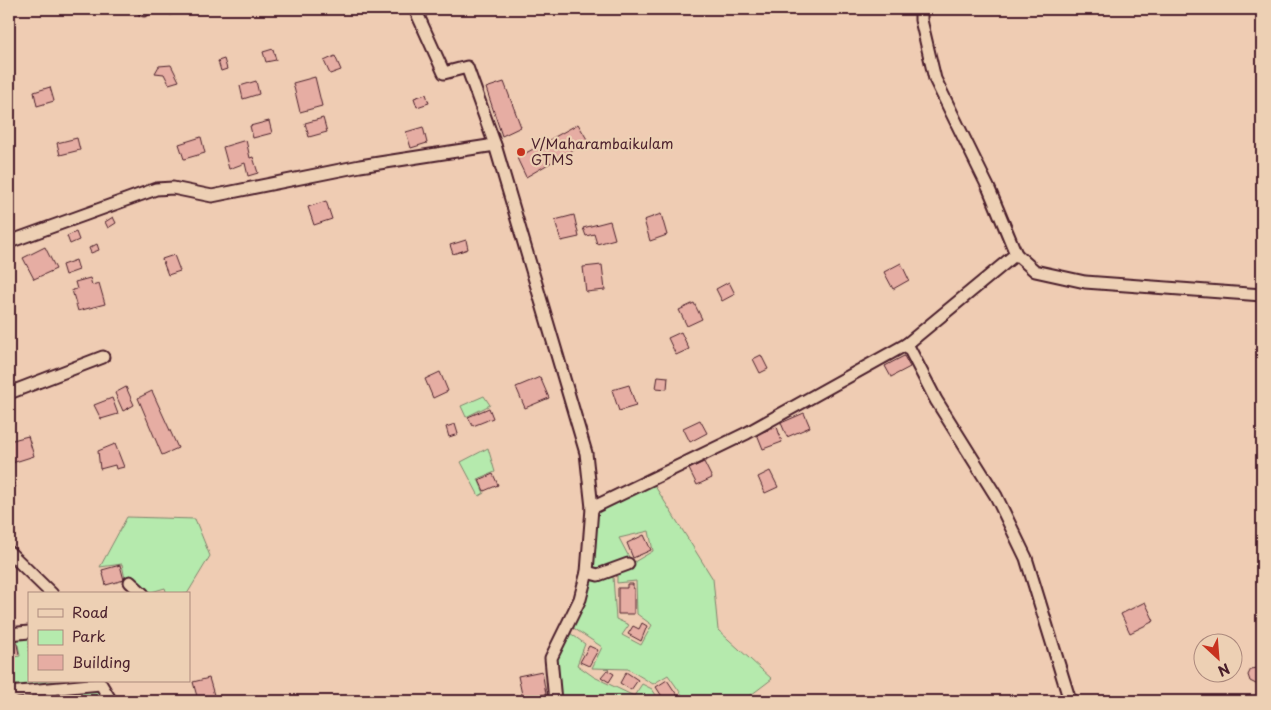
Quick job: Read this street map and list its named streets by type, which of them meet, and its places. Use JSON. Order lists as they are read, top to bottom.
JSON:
{
  "places": ["V/Maharambaikulam GTMS"],
  "legend": ["Road", "Park", "Building"],
  "north": "bottom right"
}
